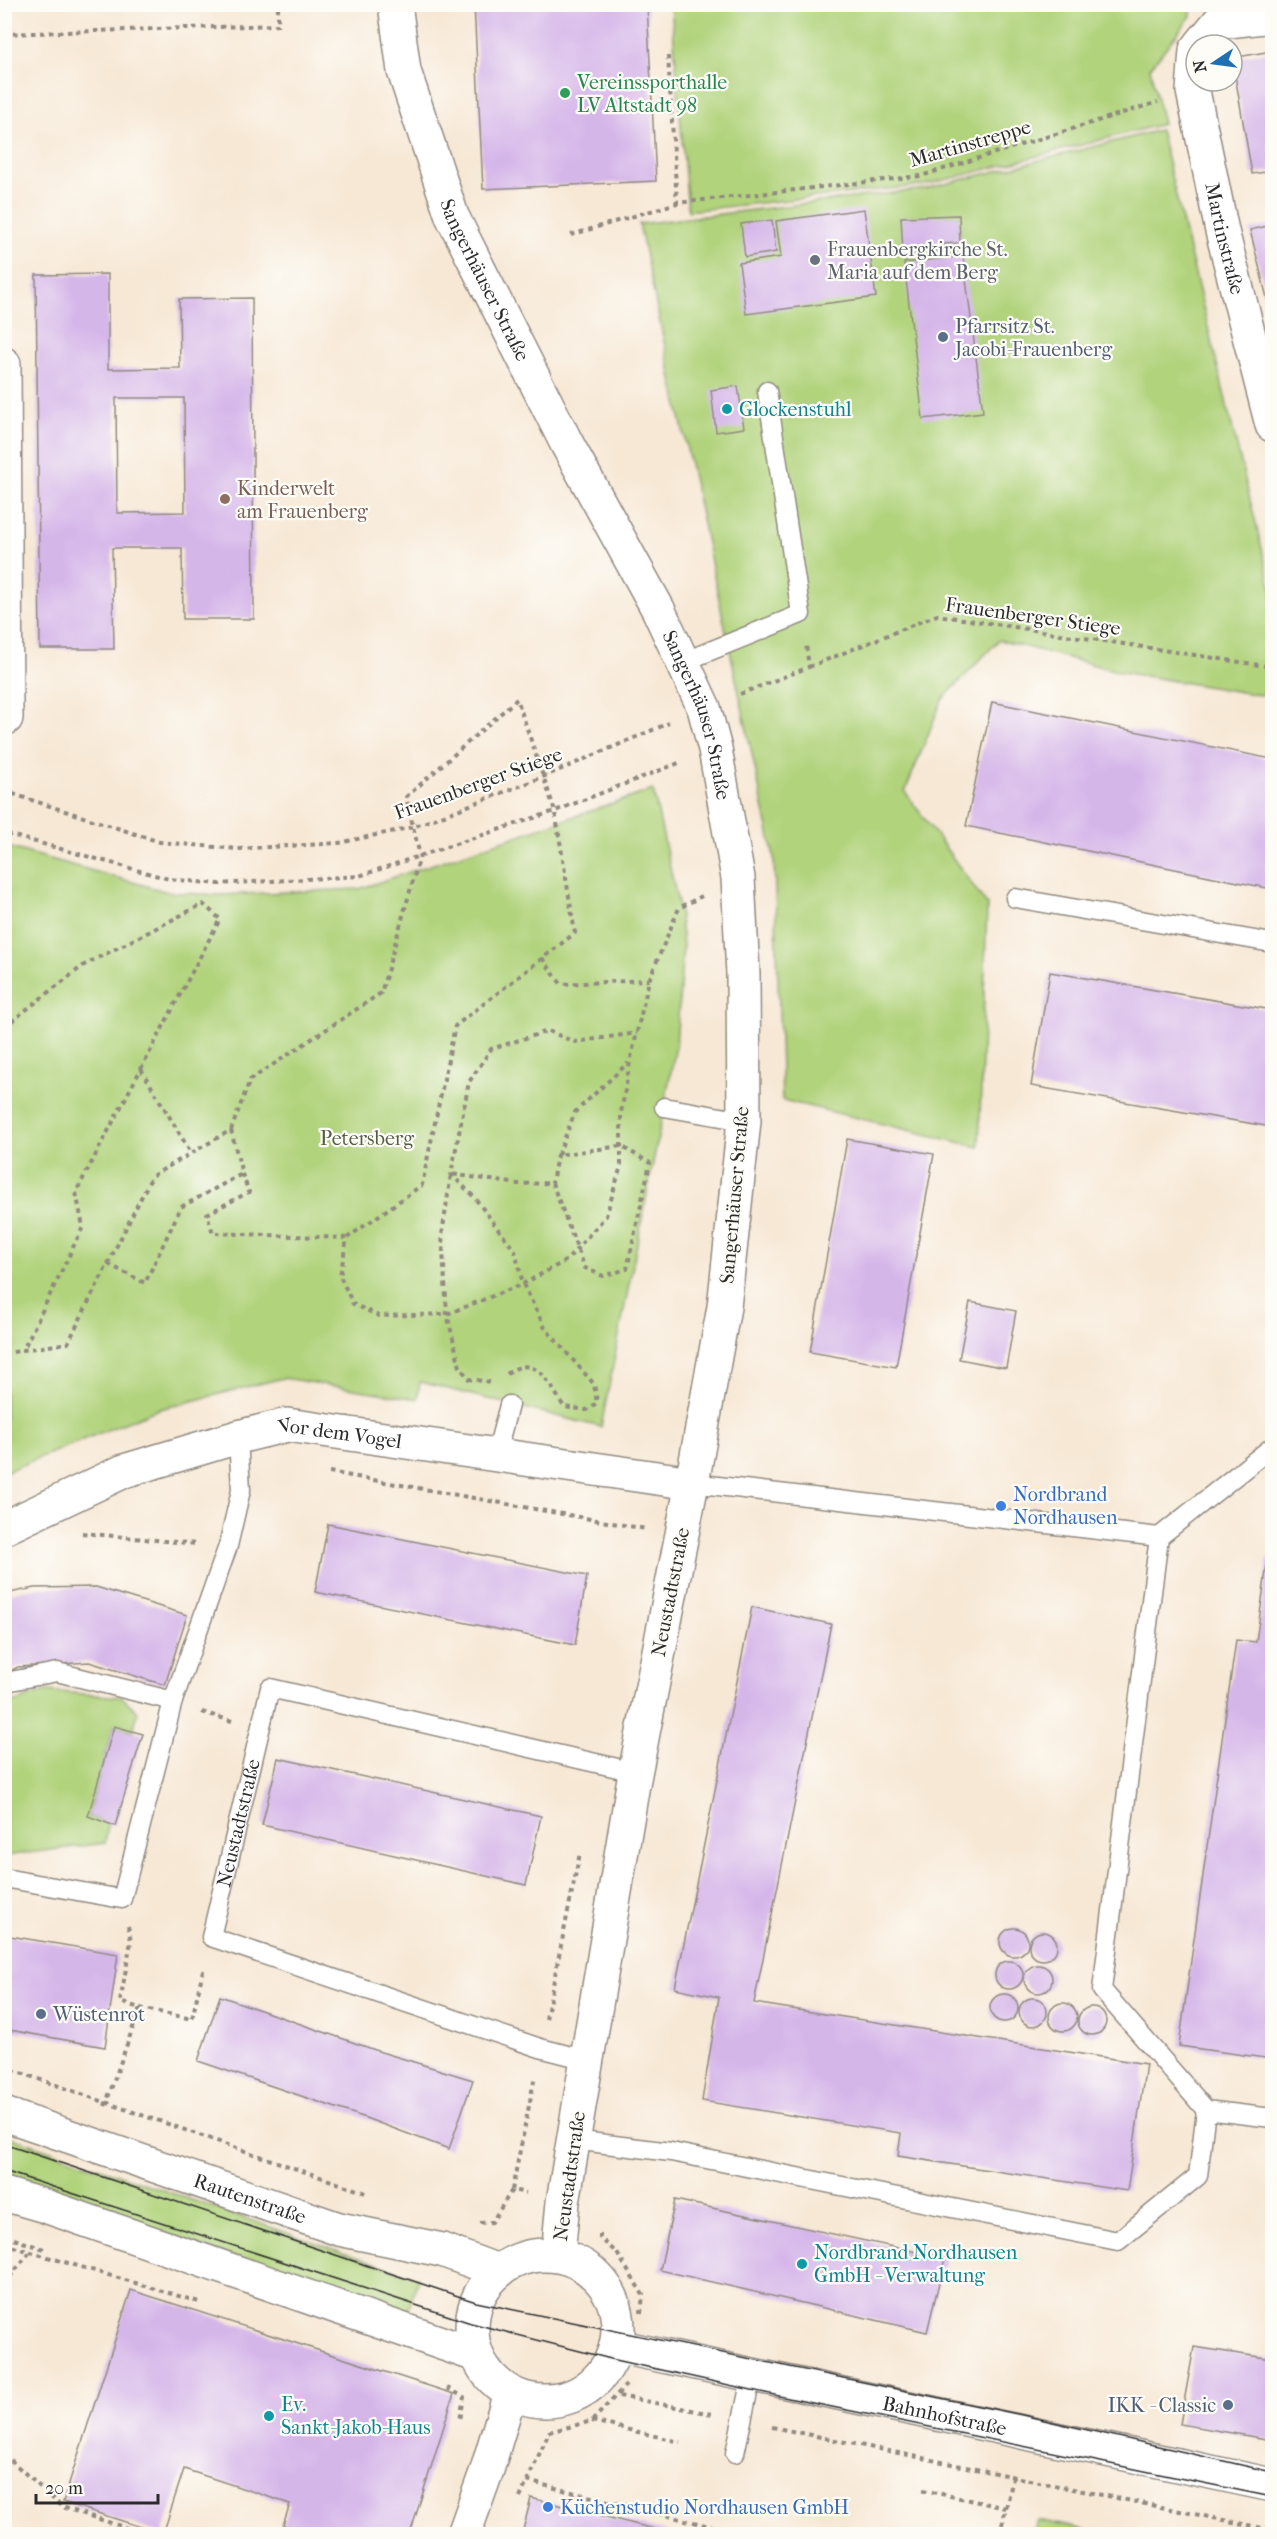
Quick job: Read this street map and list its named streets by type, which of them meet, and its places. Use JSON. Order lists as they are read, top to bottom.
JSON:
{
  "streets": {
    "street": [
      "Martinstraße",
      "Sangerhäuser Straße",
      "Vor dem Vogel",
      "Neustadtstraße",
      "Rautenstraße",
      "Bahnhofstraße"
    ],
    "path": ["Martinstreppe", "Frauenberger Stiege"]
  },
  "crossings": [
    ["Sangerhäuser Straße", "Frauenberger Stiege"],
    ["Sangerhäuser Straße", "Vor dem Vogel"],
    ["Sangerhäuser Straße", "Neustadtstraße"],
    ["Vor dem Vogel", "Neustadtstraße"],
    ["Neustadtstraße", "Rautenstraße"],
    ["Neustadtstraße", "Bahnhofstraße"],
    ["Rautenstraße", "Bahnhofstraße"]
  ],
  "parks": ["Petersberg"],
  "places": [
    "Vereinssporthalle LV Altstadt 98",
    "Frauenbergkirche St. Maria auf dem Berg",
    "Pfarrsitz St. Jacobi-Frauenberg",
    "Glockenstuhl",
    "Kinderwelt am Frauenberg",
    "Nordbrand Nordhausen",
    "Wüstenrot",
    "Nordbrand Nordhausen GmbH - Verwaltung",
    "IKK - Classic",
    "Ev. Sankt-Jakob-Haus",
    "Küchenstudio Nordhausen GmbH"
  ],
  "scale_bar": "20 m",
  "north": "left"
}
